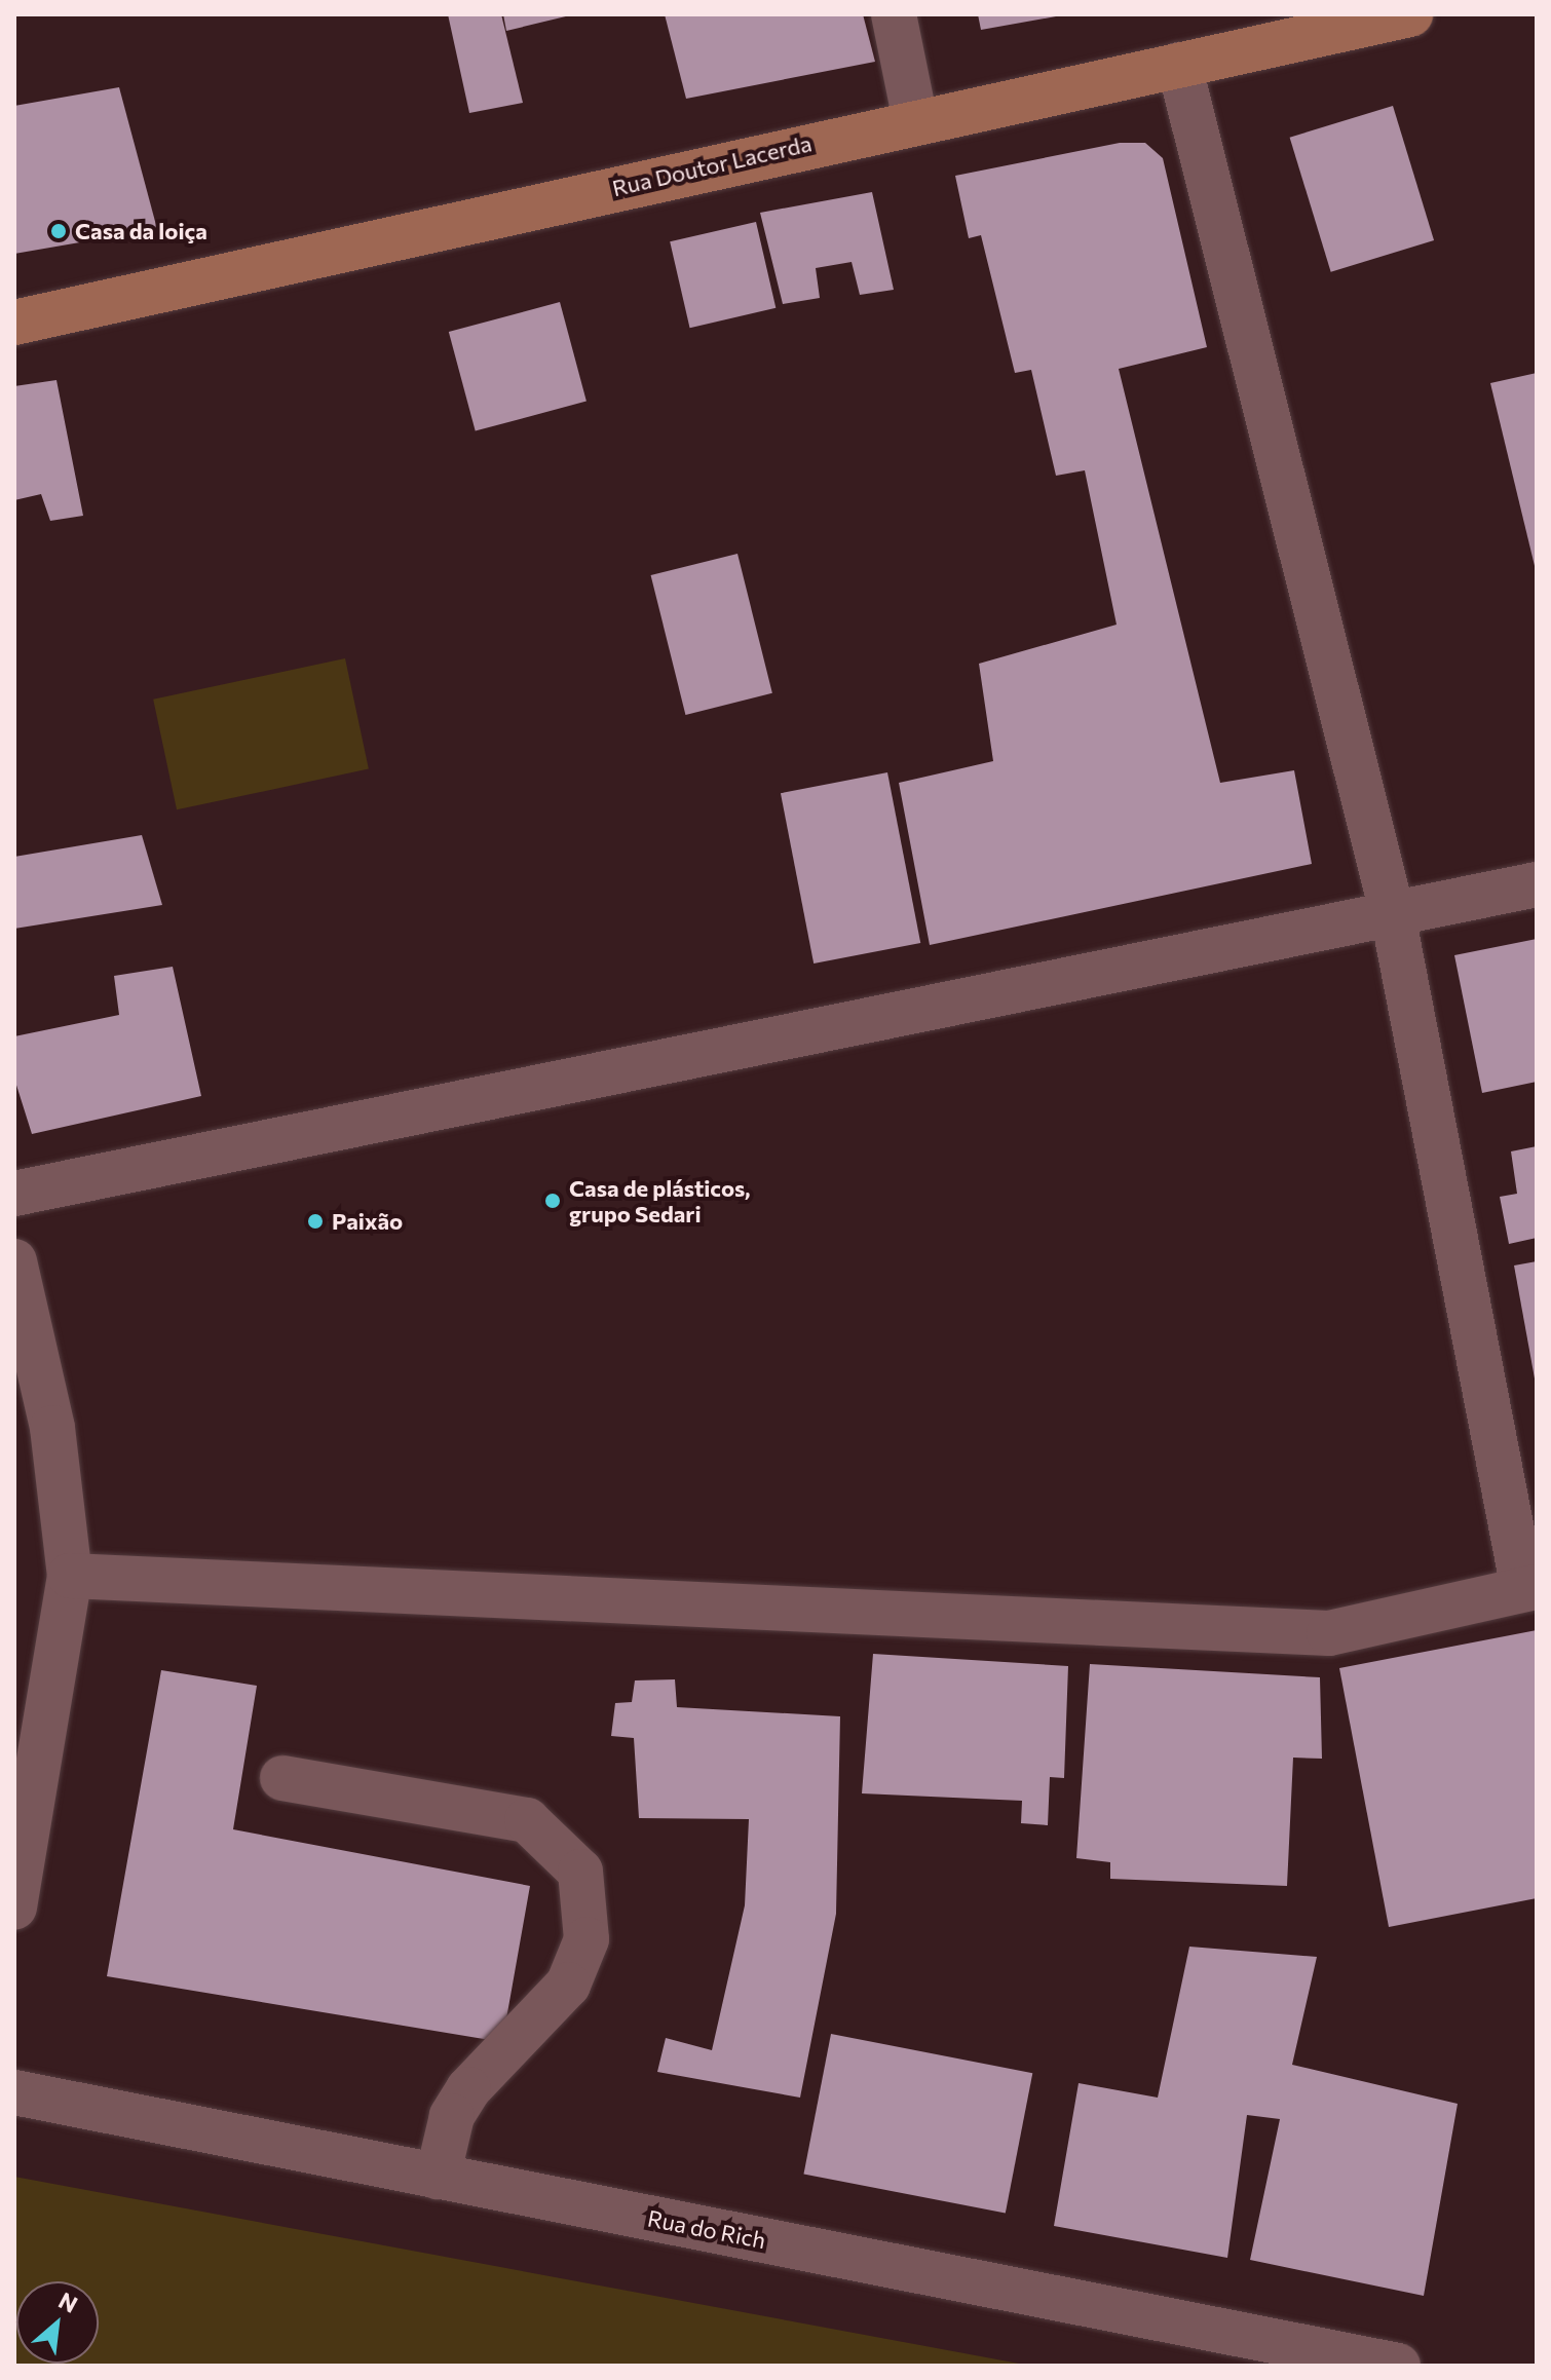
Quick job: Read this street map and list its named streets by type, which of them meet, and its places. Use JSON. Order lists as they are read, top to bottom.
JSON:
{
  "streets": {
    "main road": ["Rua Doutor Lacerda"],
    "street": ["Rua do Rich"]
  },
  "places": ["Casa da loiça", "Casa de plásticos, grupo Sedari", "Paixão"],
  "north": "top right"
}
